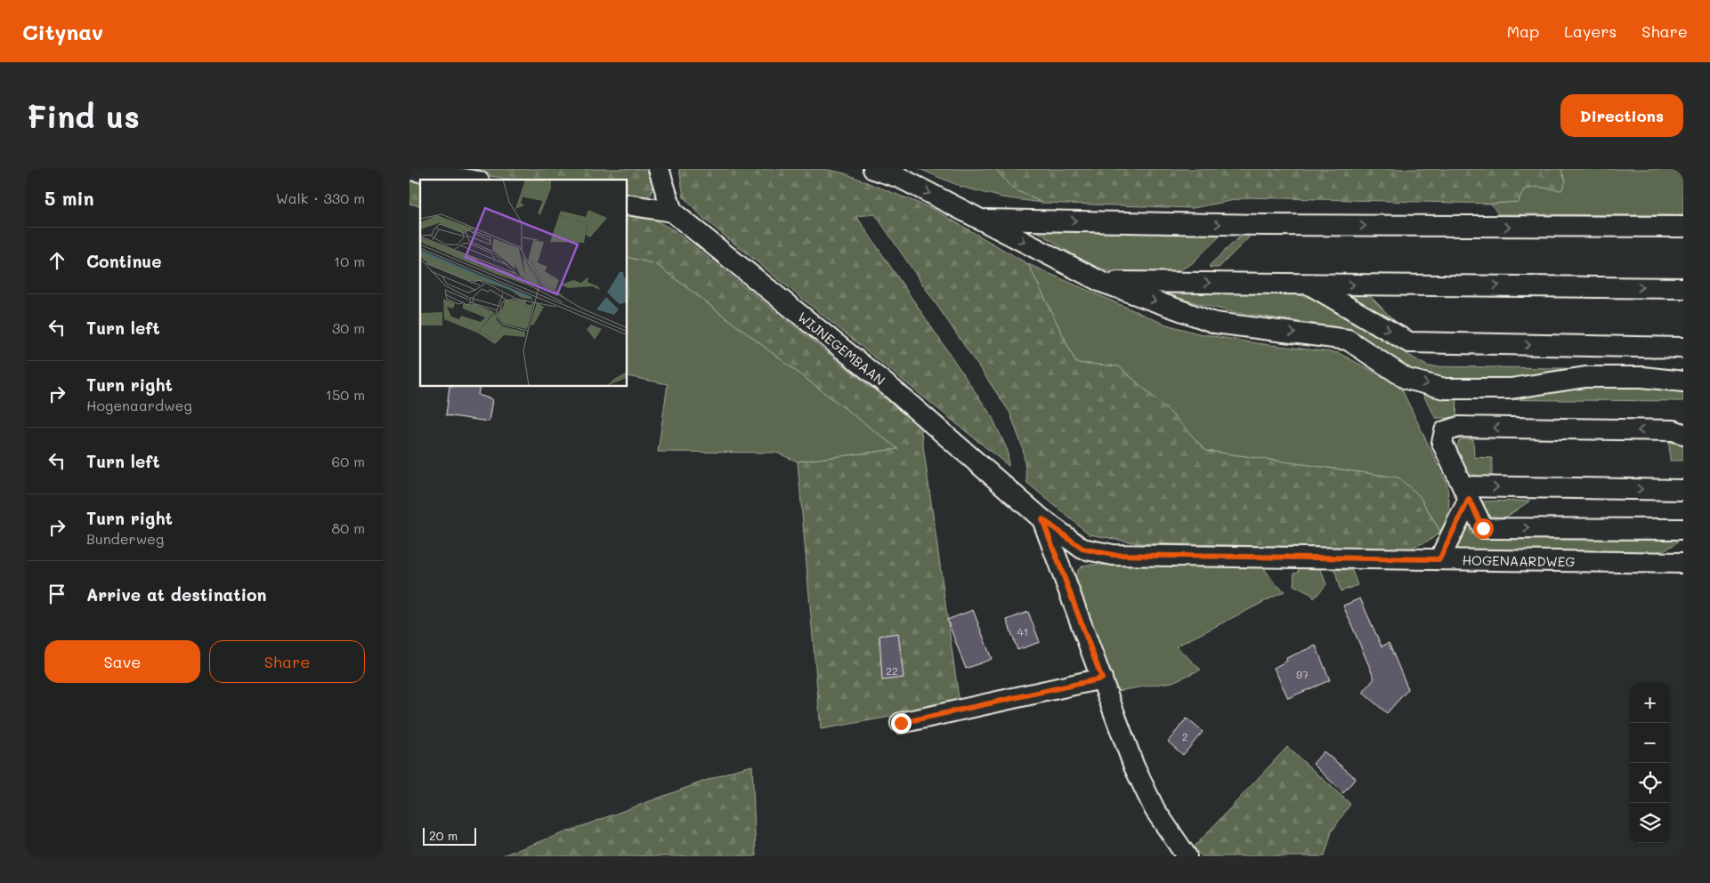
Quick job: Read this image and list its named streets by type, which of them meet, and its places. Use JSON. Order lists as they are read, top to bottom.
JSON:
{
  "streets": {
    "street": ["WIJNEGEMBAAN", "HOGENAARDWEG"]
  },
  "crossings": [
    ["WIJNEGEMBAAN", "HOGENAARDWEG"]
  ],
  "house_numbers": [
    "41",
    "22",
    "97",
    "2"
  ],
  "scale_bar": "20 m",
  "page": {
    "header": "Citynav",
    "nav": ["Map", "Layers", "Share"],
    "buttons": [
      "Directions",
      ["Save", "Share"]
    ],
    "title": "Find us",
    "heading": ["5 min", "Walk · 330 m"],
    "list": [
      ["Continue", "10 m"],
      ["Turn left", "30 m"],
      ["Turn right", "Hogenaardweg", "150 m"],
      ["Turn left", "60 m"],
      ["Turn right", "Bunderweg", "80 m"],
      "Arrive at destination"
    ],
    "map_buttons": ["+", "−"],
    "scale": "20 m"
  }
}
